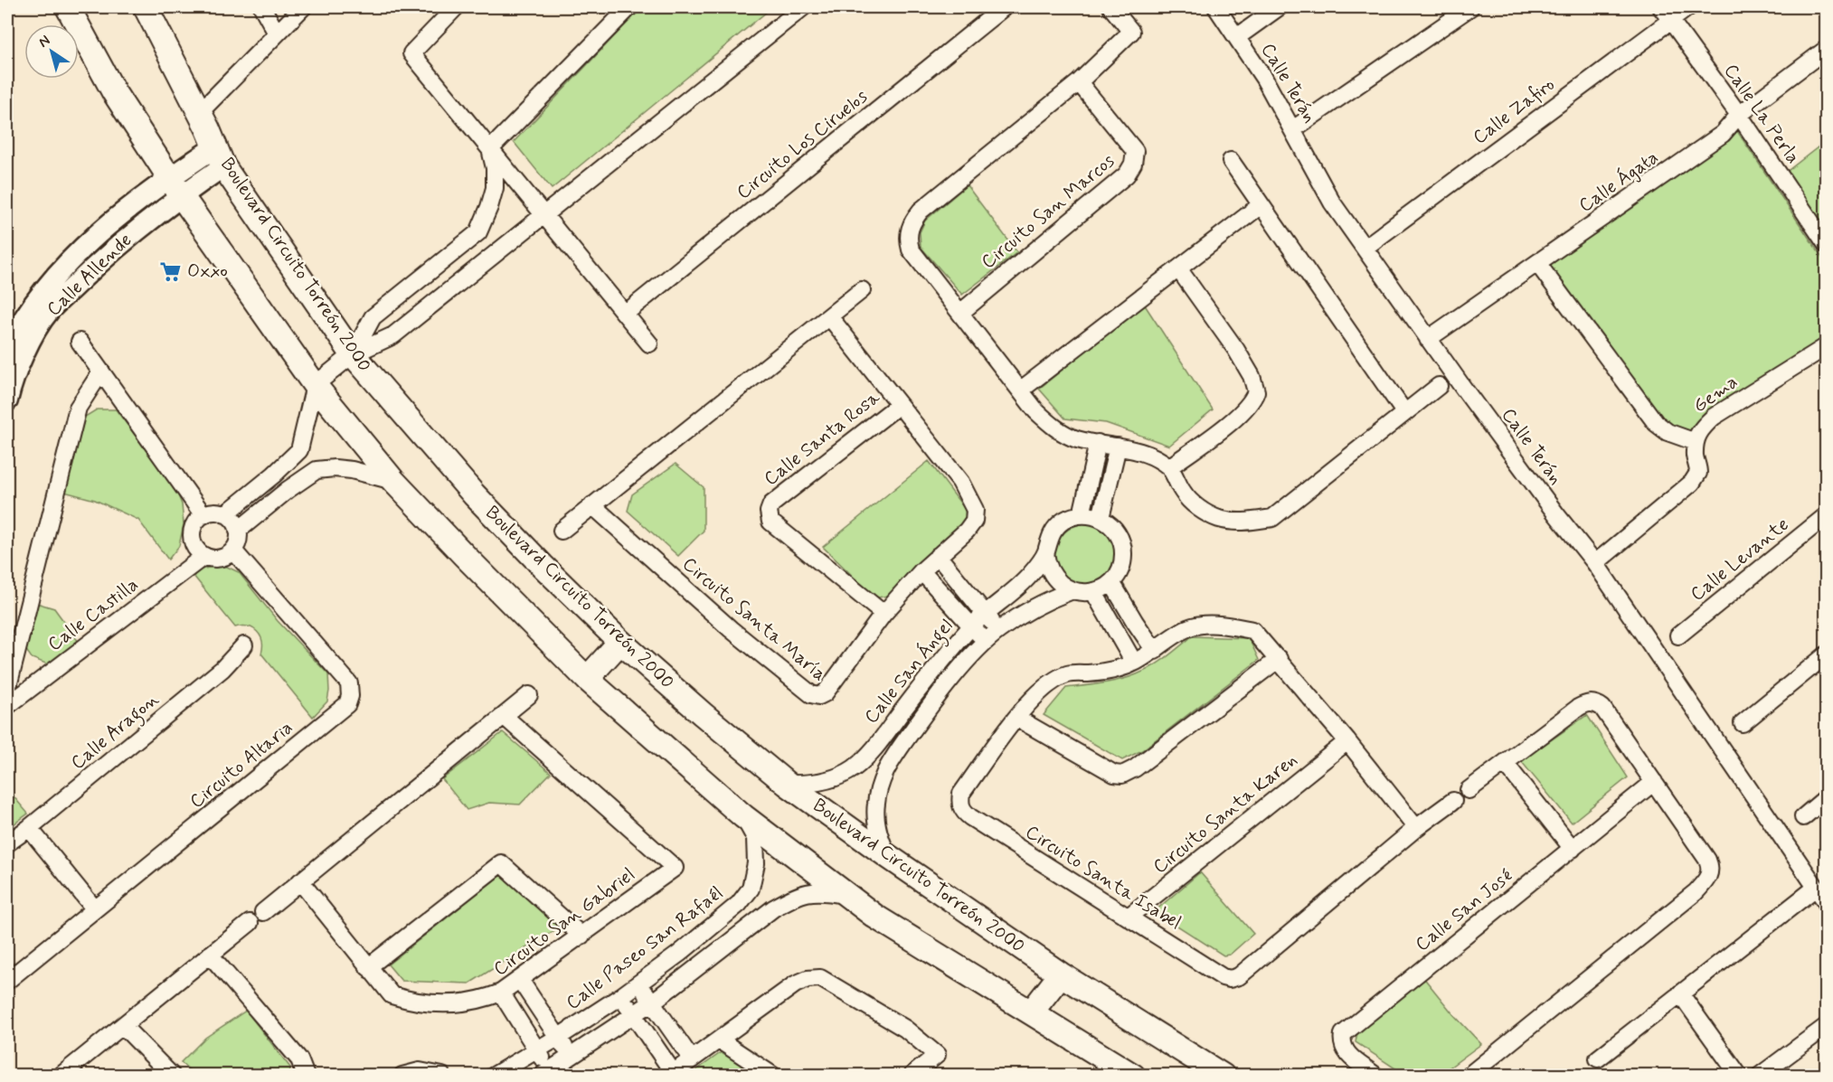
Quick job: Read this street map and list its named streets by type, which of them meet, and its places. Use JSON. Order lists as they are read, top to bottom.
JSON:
{
  "streets": {
    "main road": ["Boulevard Circuito Torreón 2000"],
    "street": [
      "Calle Terán",
      "Calle Zafiro",
      "Calle La Perla",
      "Circuito Los Ciruelos",
      "Calle Ágata",
      "Circuito San Marcos",
      "Calle Allende",
      "Gema",
      "Calle Santa Rosa",
      "Calle Levante",
      "Calle Castilla",
      "Circuito Santa María",
      "Calle San Ángel",
      "Calle Aragon",
      "Circuito Altaria",
      "Circuito Santa Karen",
      "Circuito Santa Isabel",
      "Calle San José",
      "Circuito San Gabriel",
      "Calle Paseo San Rafaél"
    ]
  },
  "crossings": [
    ["Calle Terán", "Calle Zafiro"],
    ["Calle Terán", "Calle Ágata"],
    ["Calle Terán", "Gema"],
    ["Calle Zafiro", "Calle La Perla"],
    ["Calle La Perla", "Calle Ágata"],
    ["Boulevard Circuito Torreón 2000", "Calle San Ángel"],
    ["Calle Santa Rosa", "Circuito Santa María"],
    ["Calle Castilla", "Circuito Altaria"],
    ["Circuito Santa Karen", "Circuito Santa Isabel"]
  ],
  "places": {
    "supermarket": ["Oxxo"]
  },
  "north": "top left"
}
